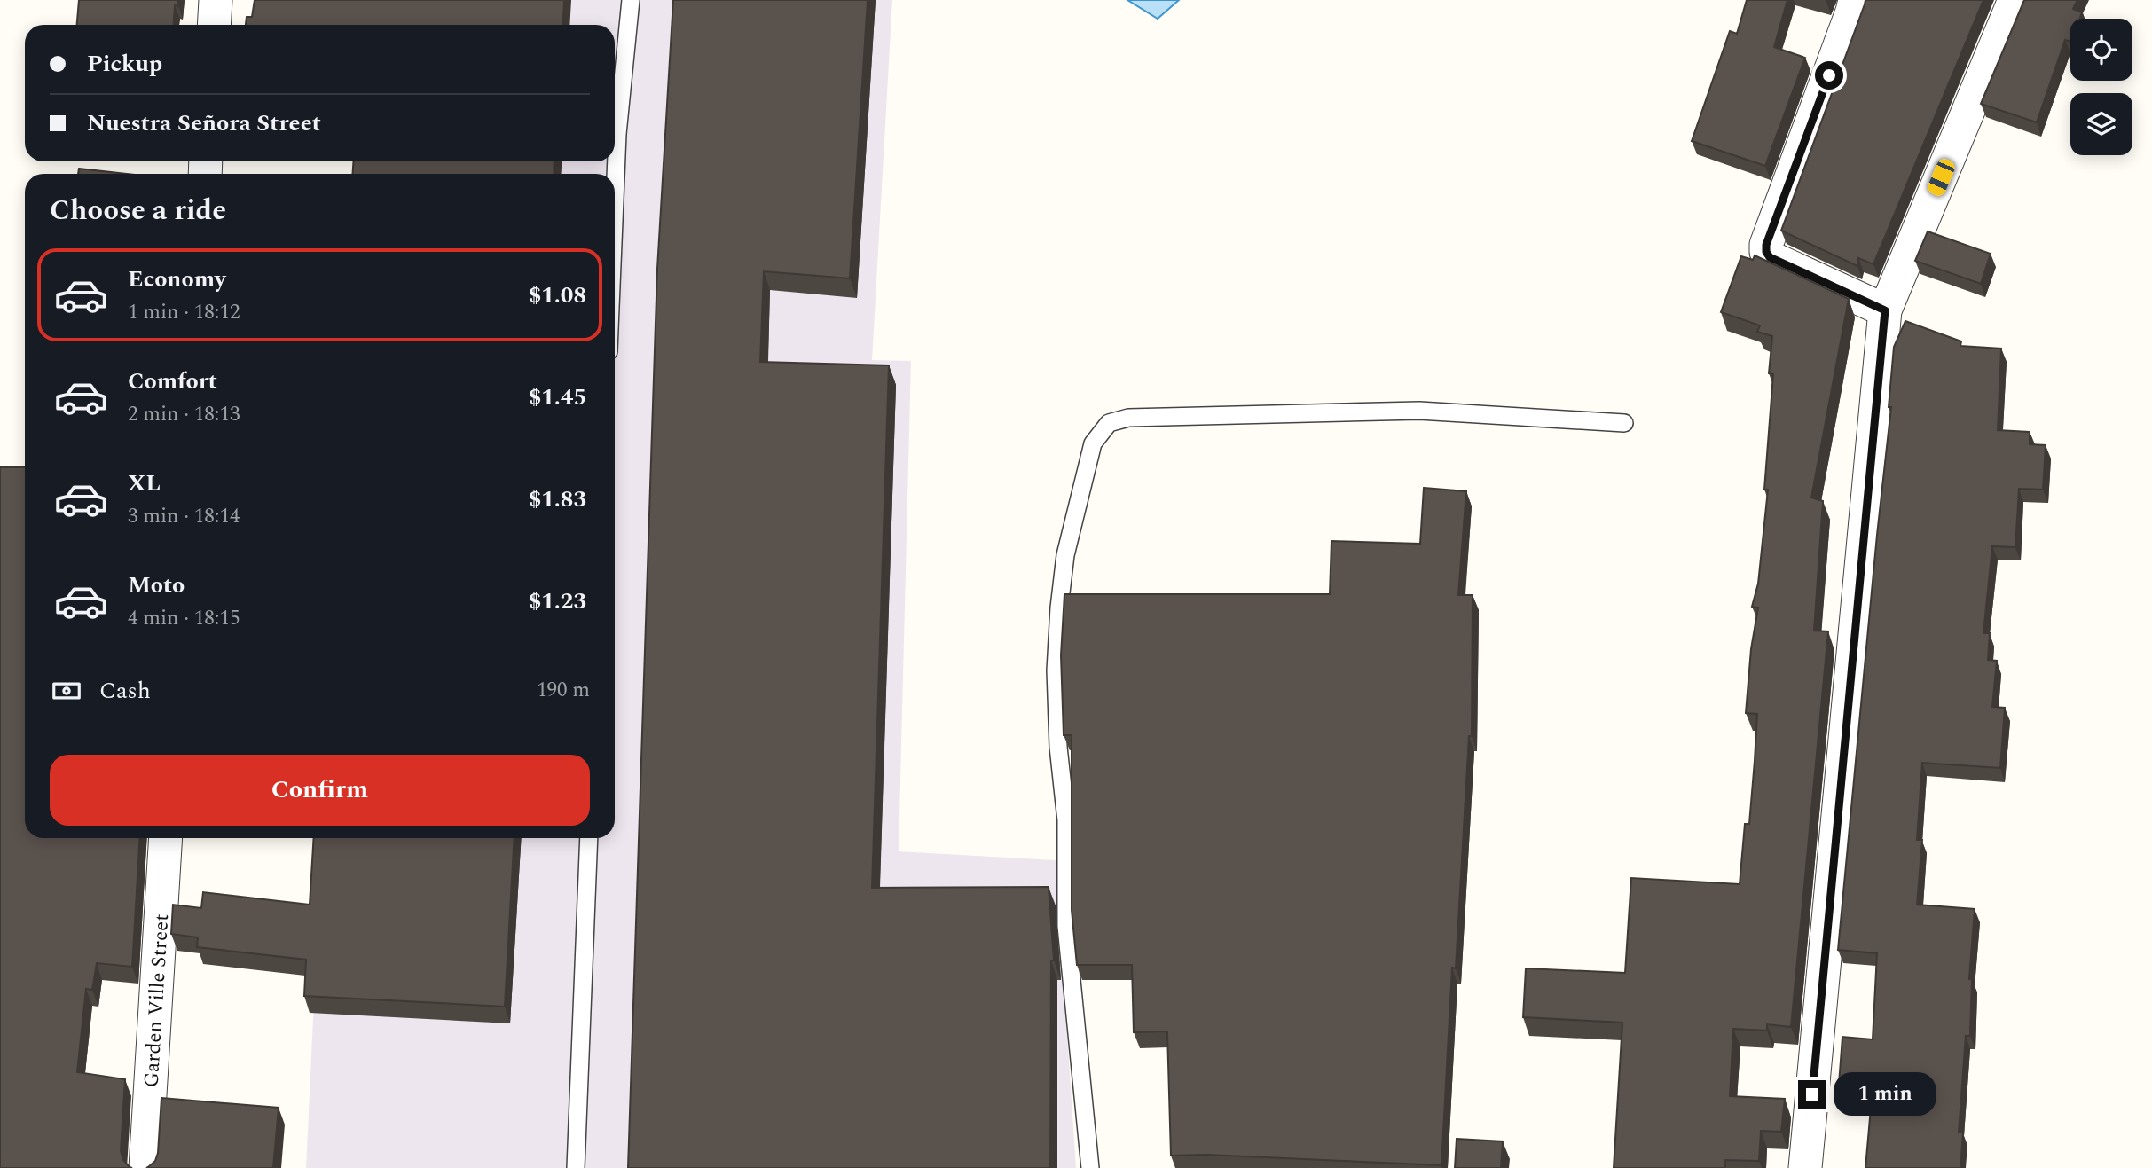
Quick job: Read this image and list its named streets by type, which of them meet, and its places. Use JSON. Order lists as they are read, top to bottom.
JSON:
{
  "streets": {
    "street": ["Garden Ville Street"]
  },
  "page": {
    "banner": ["Pickup", "Nuestra Señora Street"],
    "heading": "Choose a ride",
    "list": [
      {
        "name": "Economy",
        "note": "1 min · 18:12",
        "value": "$1.08"
      },
      {
        "name": "Comfort",
        "note": "2 min · 18:13",
        "value": "$1.45"
      },
      {
        "name": "XL",
        "note": "3 min · 18:14",
        "value": "$1.83"
      },
      {
        "name": "Moto",
        "note": "4 min · 18:15",
        "value": "$1.23"
      }
    ],
    "pay": ["Cash", "190 m"],
    "buttons": "Confirm",
    "bubble": "1 min"
  }
}
